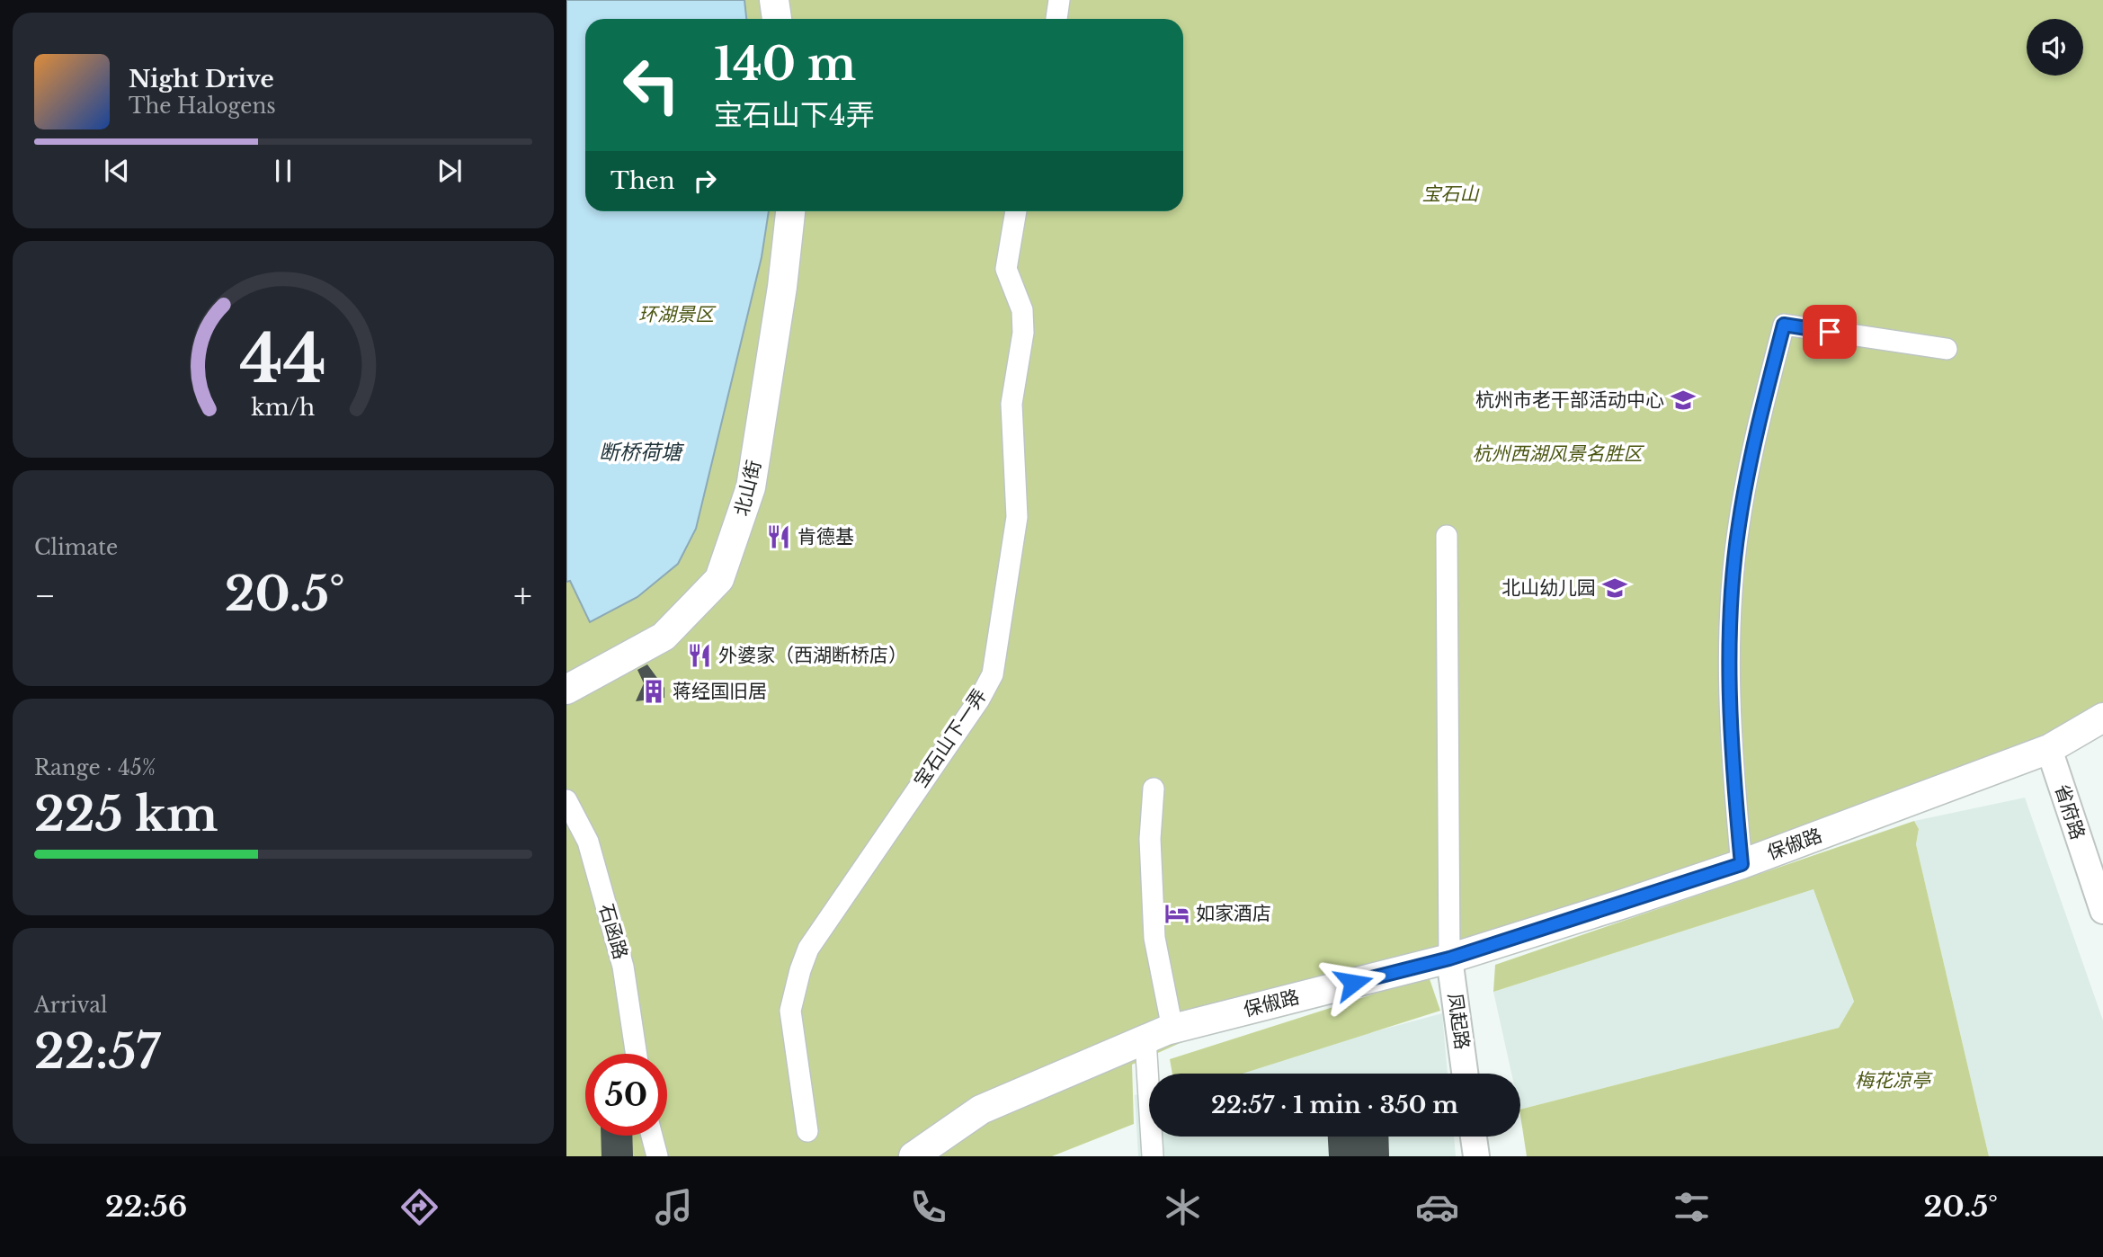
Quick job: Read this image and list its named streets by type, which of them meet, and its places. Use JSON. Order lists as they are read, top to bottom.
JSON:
{
  "streets": {
    "main road": ["北山街", "保俶路"],
    "street": [
      "宝石山下一弄",
      "省府路",
      "石函路",
      "凤起路"
    ]
  },
  "crossings": [
    ["省府路", "保俶路"],
    ["保俶路", "凤起路"]
  ],
  "water": ["断桥荷塘"],
  "parks": [
    "宝石山",
    "环湖景区",
    "杭州西湖风景名胜区",
    "梅花凉亭"
  ],
  "places": {
    "school or university": ["杭州市老干部活动中心", "北山幼儿园"],
    "restaurant": ["肯德基", "外婆家（西湖断桥店）"],
    "building": ["蒋经国旧居"],
    "hotel": ["如家酒店"]
  },
  "page": {
    "turn": ["140 m", "宝石山下4弄"],
    "song": ["Night Drive", "The Halogens"],
    "then": "Then",
    "tile": [
      "Climate",
      ["Range · 45%", "225 km"],
      ["Arrival", "22:57"]
    ],
    "heat": ["−", "20.5°", "+"],
    "limit": "50",
    "trip": "22:57 · 1 min · 350 m",
    "tabs": ["22:56", "20.5°"],
    "gauge": ["44", "km/h"]
  }
}
